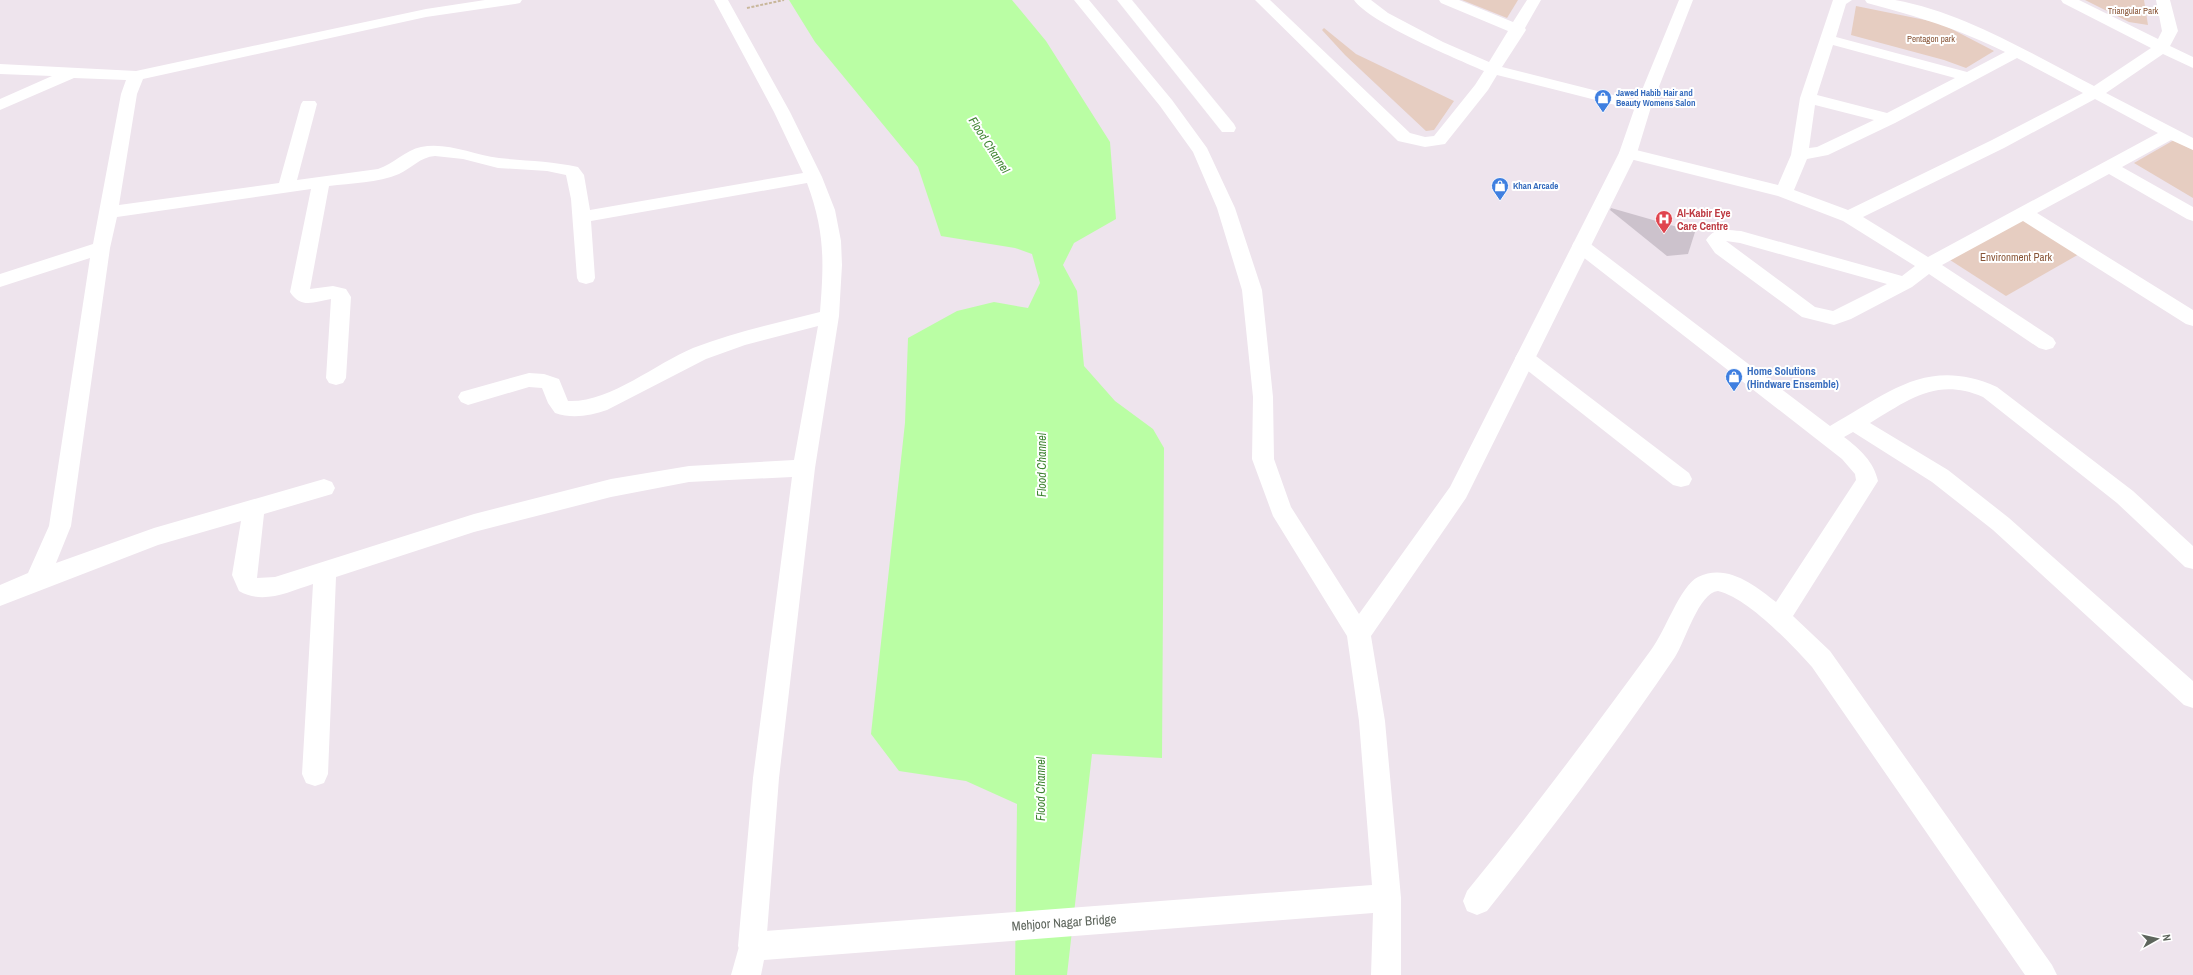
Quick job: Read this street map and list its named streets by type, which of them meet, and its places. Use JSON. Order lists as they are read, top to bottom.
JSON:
{
  "streets": {
    "street": ["Mehjoor Nagar Bridge"]
  },
  "water": ["Flood Channel"],
  "parks": ["Triangular Park", "Pentagon park", "Environment Park"],
  "places": {
    "shop": ["Jawed Habib Hair and Beauty Womens Salon", "Khan Arcade", "Home Solutions (Hindware Ensemble)"],
    "hospital": ["Al-Kabir Eye Care Centre"]
  },
  "north": "right"
}
